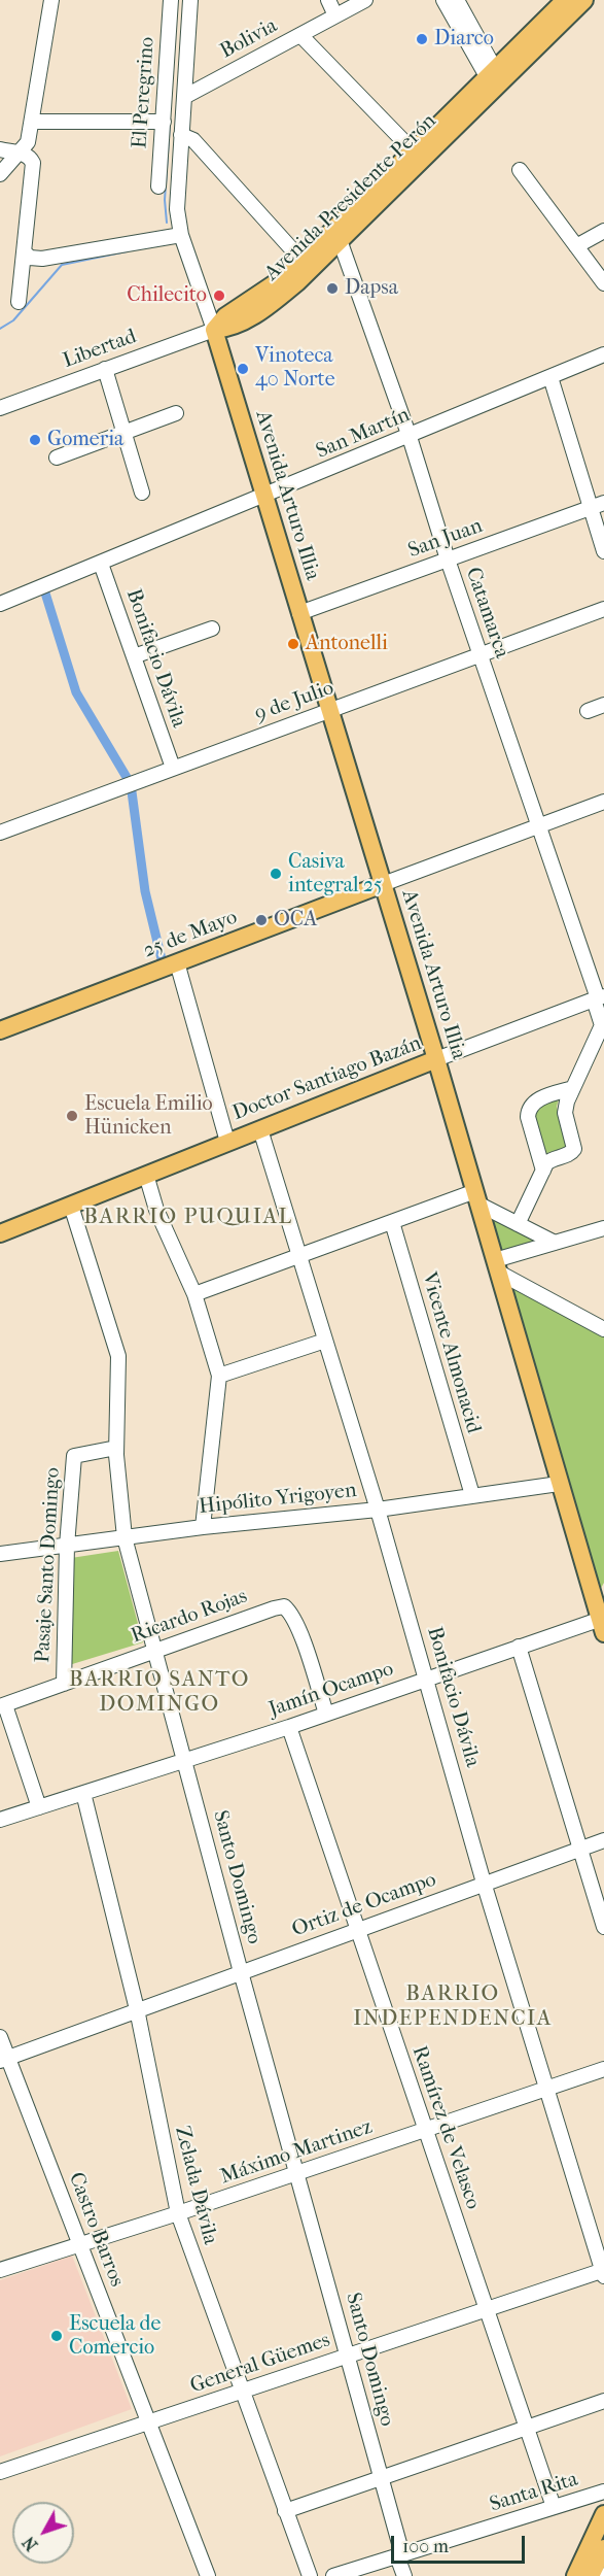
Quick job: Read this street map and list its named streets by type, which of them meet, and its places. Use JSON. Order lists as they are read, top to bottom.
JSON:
{
  "streets": {
    "main road": [
      "Avenida Presidente Perón",
      "Avenida Arturo Illia",
      "25 de Mayo",
      "Doctor Santiago Bazán"
    ],
    "street": [
      "Bolivia",
      "El Peregrino",
      "Libertad",
      "San Martín",
      "San Juan",
      "Catamarca",
      "Bonifacio Dávila",
      "9 de Julio",
      "Vicente Almonacid",
      "Hipólito Yrigoyen",
      "Pasaje Santo Domingo",
      "Ricardo Rojas",
      "Jamín Ocampo",
      "Santo Domingo",
      "Ortiz de Ocampo",
      "Ramírez de Velasco",
      "Máximo Martinez",
      "Zelada Dávila",
      "Castro Barros",
      "General Güemes",
      "Santa Rita"
    ]
  },
  "crossings": [
    ["Avenida Presidente Perón", "Libertad"],
    ["Avenida Presidente Perón", "Avenida Arturo Illia"],
    ["Avenida Presidente Perón", "Catamarca"],
    ["Libertad", "Avenida Arturo Illia"],
    ["San Martín", "Avenida Arturo Illia"],
    ["San Martín", "Catamarca"],
    ["San Martín", "Bonifacio Dávila"],
    ["Avenida Arturo Illia", "San Juan"],
    ["Avenida Arturo Illia", "9 de Julio"],
    ["Avenida Arturo Illia", "25 de Mayo"],
    ["Avenida Arturo Illia", "Doctor Santiago Bazán"],
    ["Avenida Arturo Illia", "Hipólito Yrigoyen"],
    ["Avenida Arturo Illia", "Jamín Ocampo"],
    ["San Juan", "Catamarca"],
    ["Catamarca", "9 de Julio"],
    ["Catamarca", "25 de Mayo"],
    ["Catamarca", "Doctor Santiago Bazán"],
    ["Bonifacio Dávila", "9 de Julio"],
    ["Bonifacio Dávila", "Doctor Santiago Bazán"],
    ["Bonifacio Dávila", "Hipólito Yrigoyen"],
    ["Bonifacio Dávila", "Jamín Ocampo"],
    ["Bonifacio Dávila", "Ortiz de Ocampo"],
    ["Bonifacio Dávila", "Máximo Martinez"],
    ["Bonifacio Dávila", "General Güemes"],
    ["Doctor Santiago Bazán", "Santo Domingo"],
    ["Vicente Almonacid", "Hipólito Yrigoyen"],
    ["Hipólito Yrigoyen", "Pasaje Santo Domingo"],
    ["Hipólito Yrigoyen", "Santo Domingo"],
    ["Pasaje Santo Domingo", "Ricardo Rojas"],
    ["Pasaje Santo Domingo", "Santo Domingo"],
    ["Ricardo Rojas", "Jamín Ocampo"],
    ["Ricardo Rojas", "Santo Domingo"],
    ["Jamín Ocampo", "Santo Domingo"],
    ["Jamín Ocampo", "Ramírez de Velasco"],
    ["Jamín Ocampo", "Zelada Dávila"],
    ["Santo Domingo", "Ortiz de Ocampo"],
    ["Santo Domingo", "Máximo Martinez"],
    ["Santo Domingo", "General Güemes"],
    ["Santo Domingo", "Santa Rita"],
    ["Ortiz de Ocampo", "Ramírez de Velasco"],
    ["Ortiz de Ocampo", "Zelada Dávila"],
    ["Ortiz de Ocampo", "Castro Barros"],
    ["Ramírez de Velasco", "Máximo Martinez"],
    ["Ramírez de Velasco", "General Güemes"],
    ["Ramírez de Velasco", "Santa Rita"],
    ["Máximo Martinez", "Zelada Dávila"],
    ["Máximo Martinez", "Castro Barros"],
    ["Zelada Dávila", "General Güemes"],
    ["Castro Barros", "General Güemes"]
  ],
  "districts": ["BARRIO PUQUIAL", "BARRIO SANTO DOMINGO", "BARRIO INDEPENDENCIA"],
  "places": [
    "Diarco",
    "Dapsa",
    "Chilecito",
    "Vinoteca 40 Norte",
    "Gomeria",
    "Antonelli",
    "Casiva integral 25",
    "OCA",
    "Escuela Emilio Hünicken",
    "Escuela de Comercio"
  ],
  "scale_bar": "100 m",
  "north": "bottom left"
}
